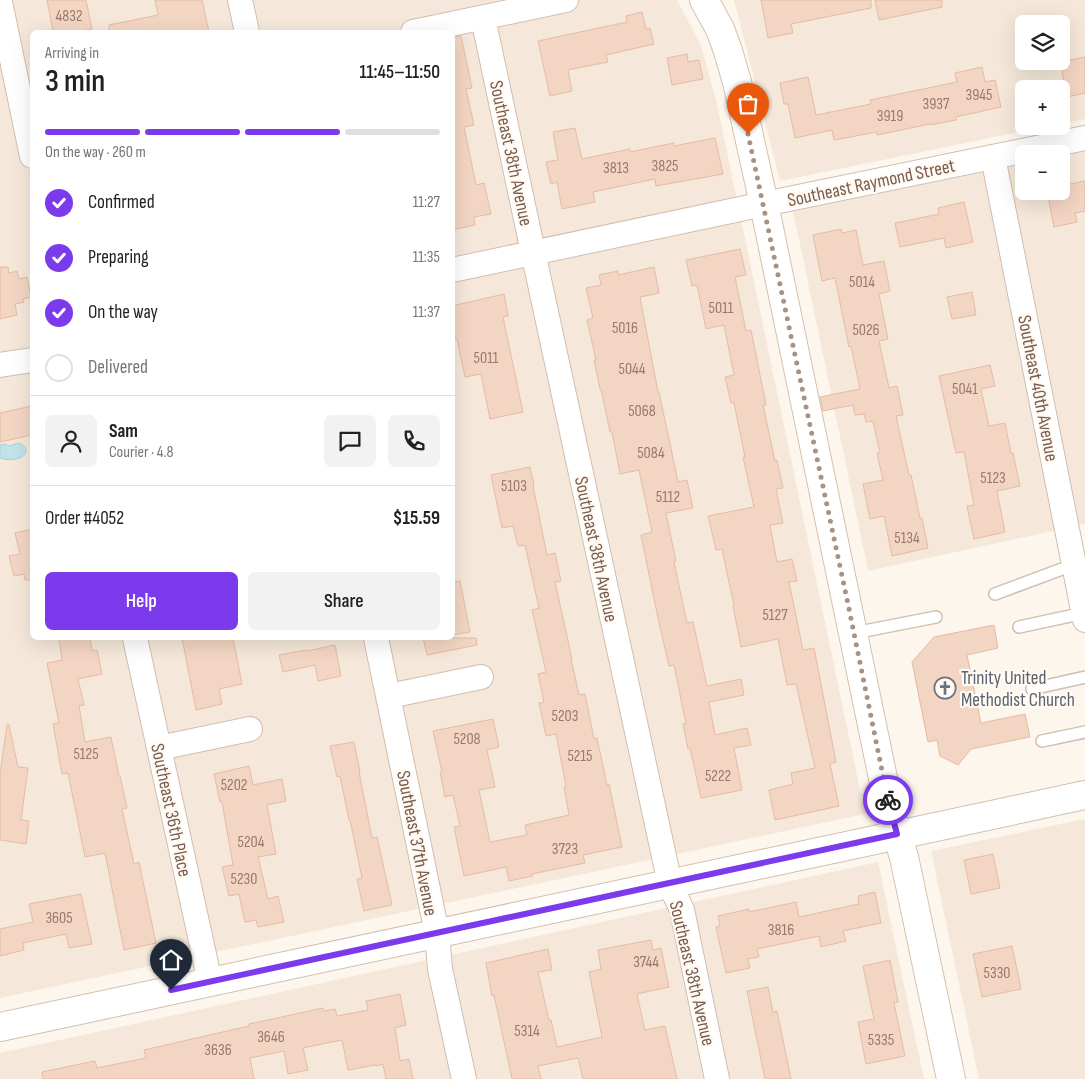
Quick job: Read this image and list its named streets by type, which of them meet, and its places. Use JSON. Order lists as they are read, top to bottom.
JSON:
{
  "streets": {
    "street": [
      "Southeast 38th Avenue",
      "Southeast Raymond Street",
      "Southeast 40th Avenue",
      "Southeast 36th Place",
      "Southeast 37th Avenue"
    ]
  },
  "crossings": [
    ["Southeast 38th Avenue", "Southeast Raymond Street"],
    ["Southeast Raymond Street", "Southeast 40th Avenue"]
  ],
  "places": {
    "church": ["Trinity United Methodist Church"]
  },
  "house_numbers": [
    "4832",
    "3945",
    "3937",
    "3919",
    "3825",
    "3813",
    "5014",
    "5011",
    "5016",
    "5026",
    "5011",
    "5044",
    "5041",
    "5068",
    "5084",
    "5123",
    "5103",
    "5112",
    "5134",
    "5127",
    "5203",
    "5208",
    "5125",
    "5215",
    "5222",
    "5202",
    "5204",
    "3723",
    "5230",
    "3605",
    "3816",
    "3744",
    "5330",
    "5314",
    "3646",
    "5335",
    "3636"
  ],
  "page": {
    "map_buttons": ["+", "−"],
    "heading": ["3 min", "Arriving in", "11:45–11:50"],
    "panel": [
      "Sam",
      "Courier · 4.8",
      "Order #4052",
      "$15.59"
    ],
    "bar": "On the way · 260 m",
    "list": [
      ["Confirmed", "11:27"],
      ["Preparing", "11:35"],
      ["On the way", "11:37"],
      "Delivered"
    ],
    "buttons": ["Help", "Share"]
  }
}
